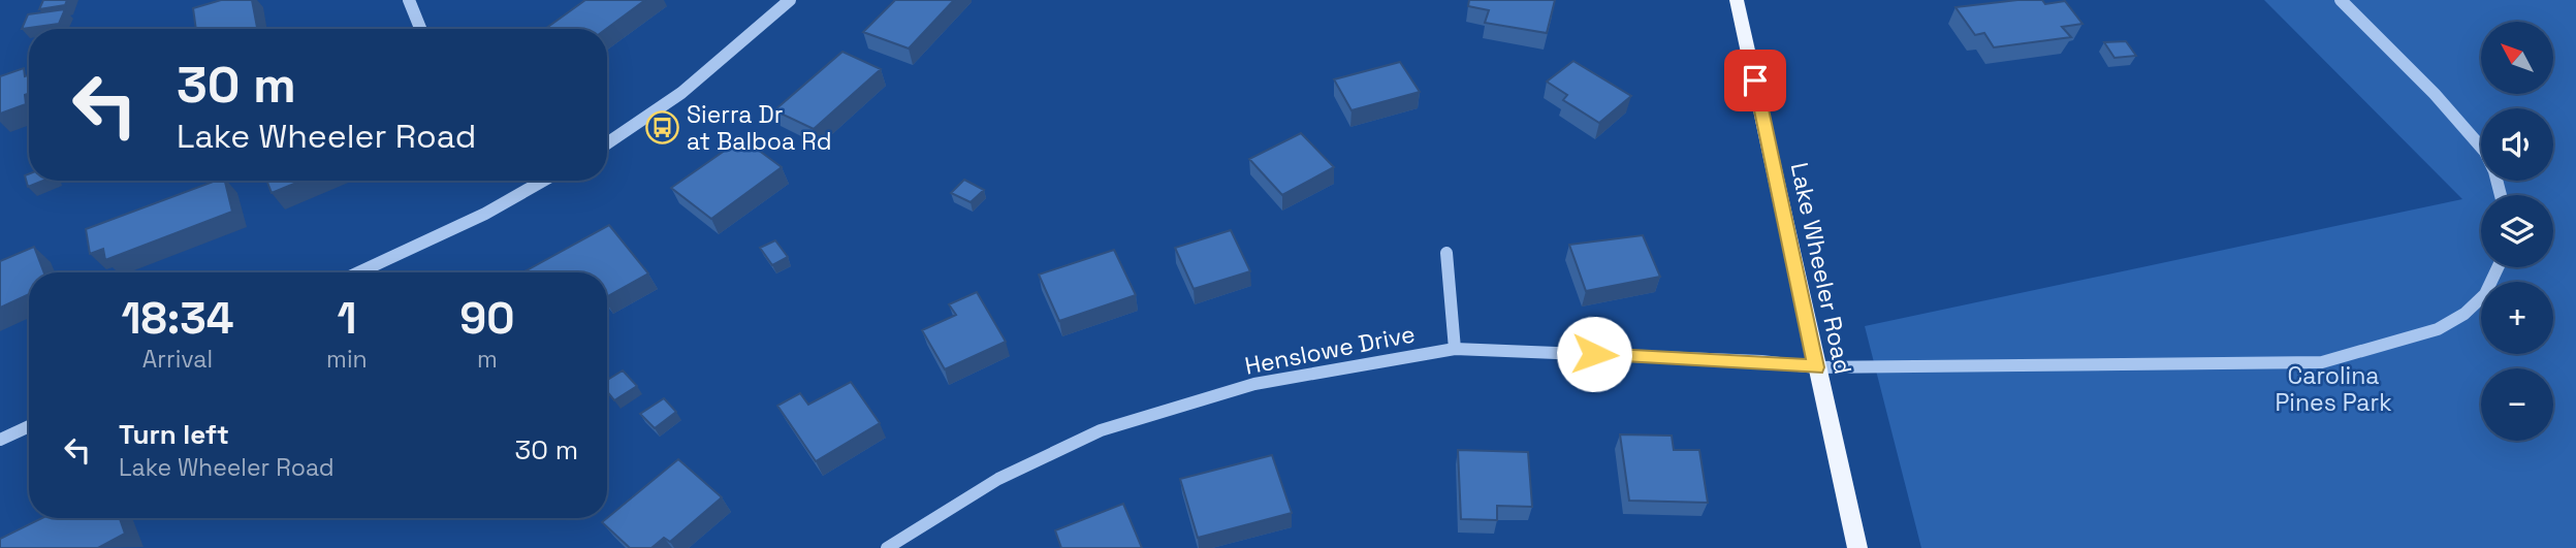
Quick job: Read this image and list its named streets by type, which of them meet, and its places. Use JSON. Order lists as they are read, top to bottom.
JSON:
{
  "streets": {
    "main road": ["Lake Wheeler Road"],
    "street": ["Henslowe Drive"]
  },
  "crossings": [
    ["Lake Wheeler Road", "Henslowe Drive"]
  ],
  "parks": ["Carolina Pines Park"],
  "places": {
    "bus stop": ["Sierra Dr at Balboa Rd"]
  },
  "north": "top left",
  "page": {
    "map_buttons": ["+", "−"],
    "turn": ["30 m", "Lake Wheeler Road"],
    "eta": [
      "18:34",
      "Arrival",
      "1",
      "min",
      "90",
      "m"
    ],
    "list": [
      {
        "name": "Turn left",
        "note": "Lake Wheeler Road",
        "value": "30 m"
      }
    ]
  }
}
